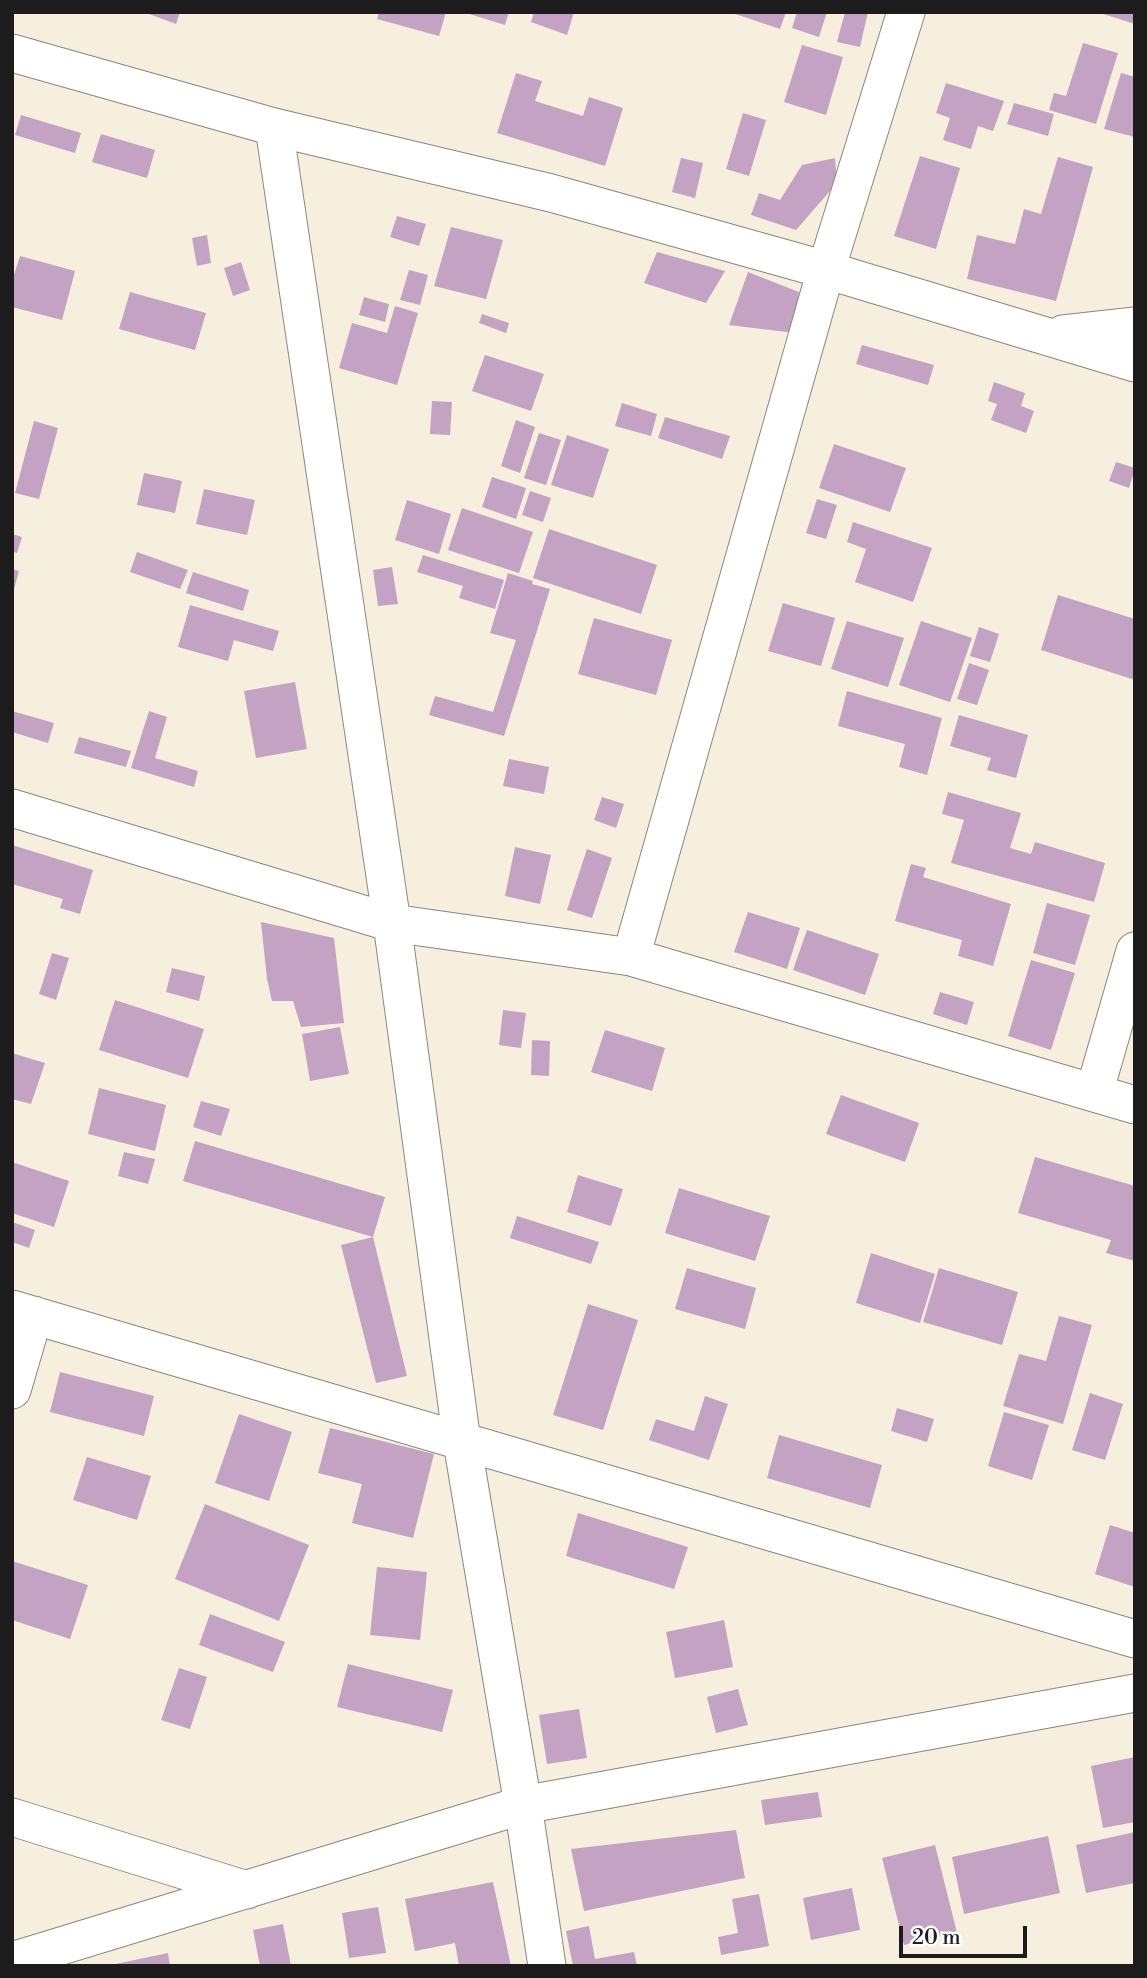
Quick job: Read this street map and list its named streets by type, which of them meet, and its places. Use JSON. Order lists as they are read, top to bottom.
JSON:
{
  "scale_bar": "20 m"
}
